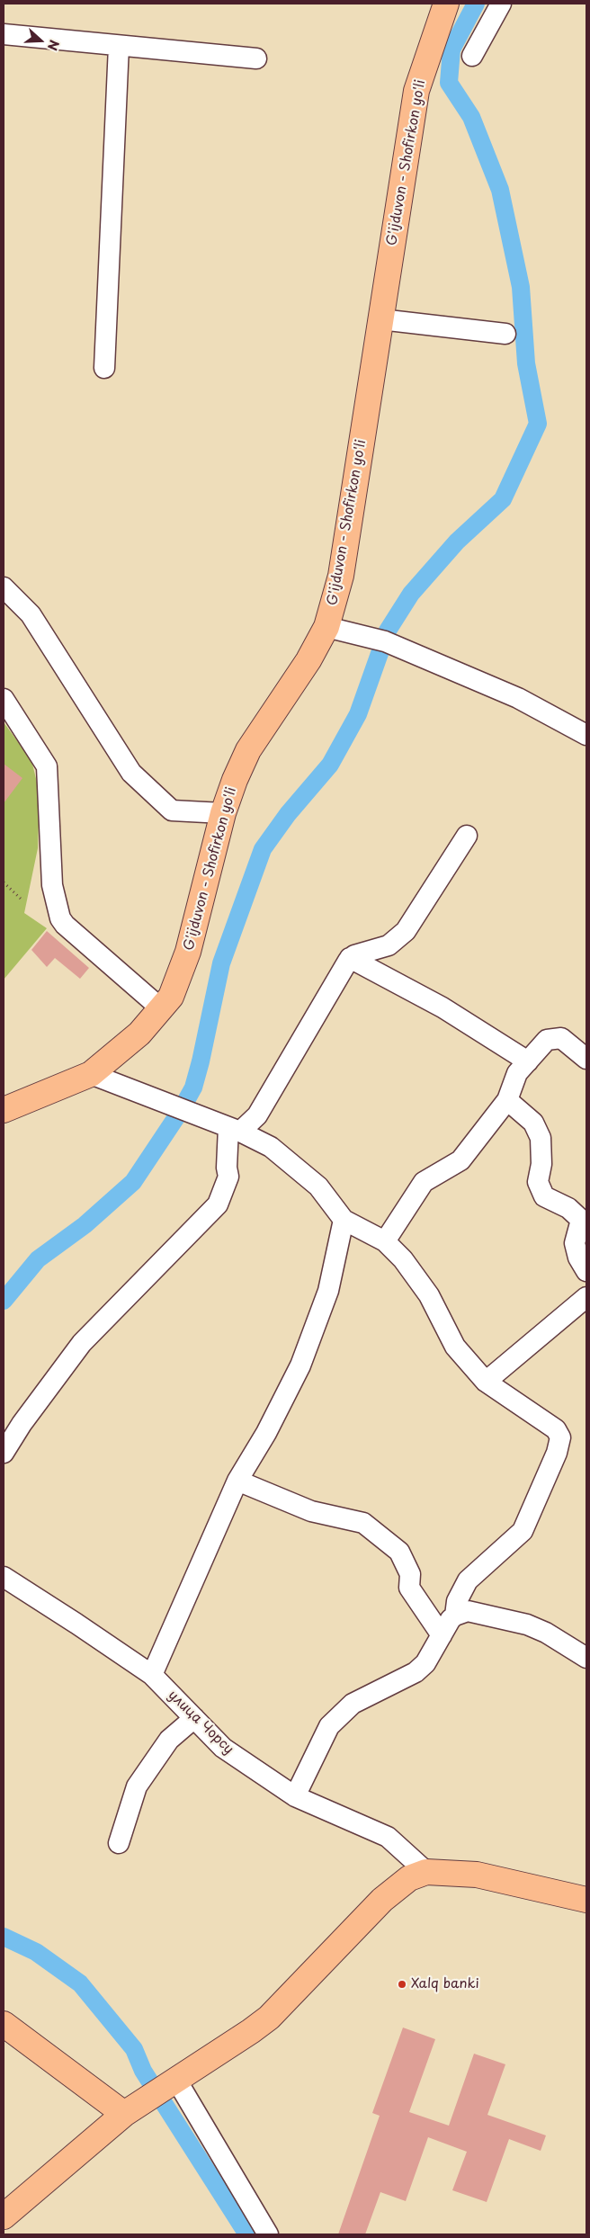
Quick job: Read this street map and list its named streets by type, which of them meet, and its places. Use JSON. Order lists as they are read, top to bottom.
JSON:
{
  "streets": {
    "main road": ["G'ijduvon - Shofirkon yo'li"],
    "street": ["улица Чорсу"]
  },
  "places": ["Xalq banki"],
  "north": "right"
}
